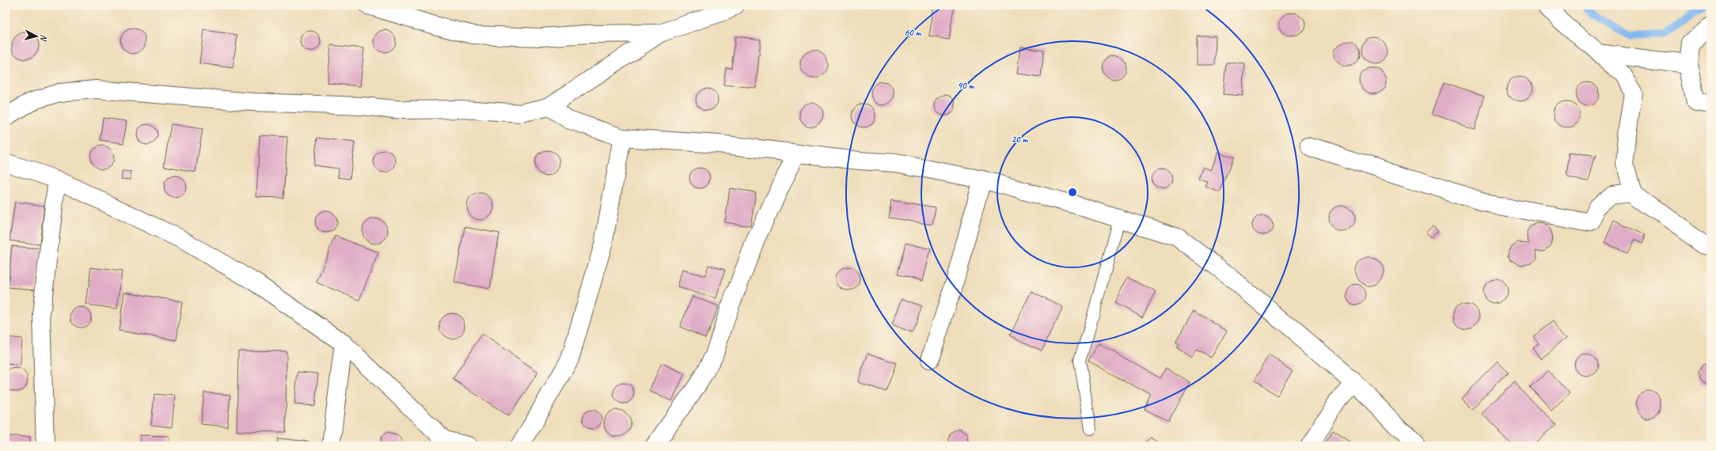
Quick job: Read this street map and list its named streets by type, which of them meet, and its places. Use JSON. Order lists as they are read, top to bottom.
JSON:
{
  "north": "right",
  "rings": ["60 m", "40 m", "20 m"]
}
